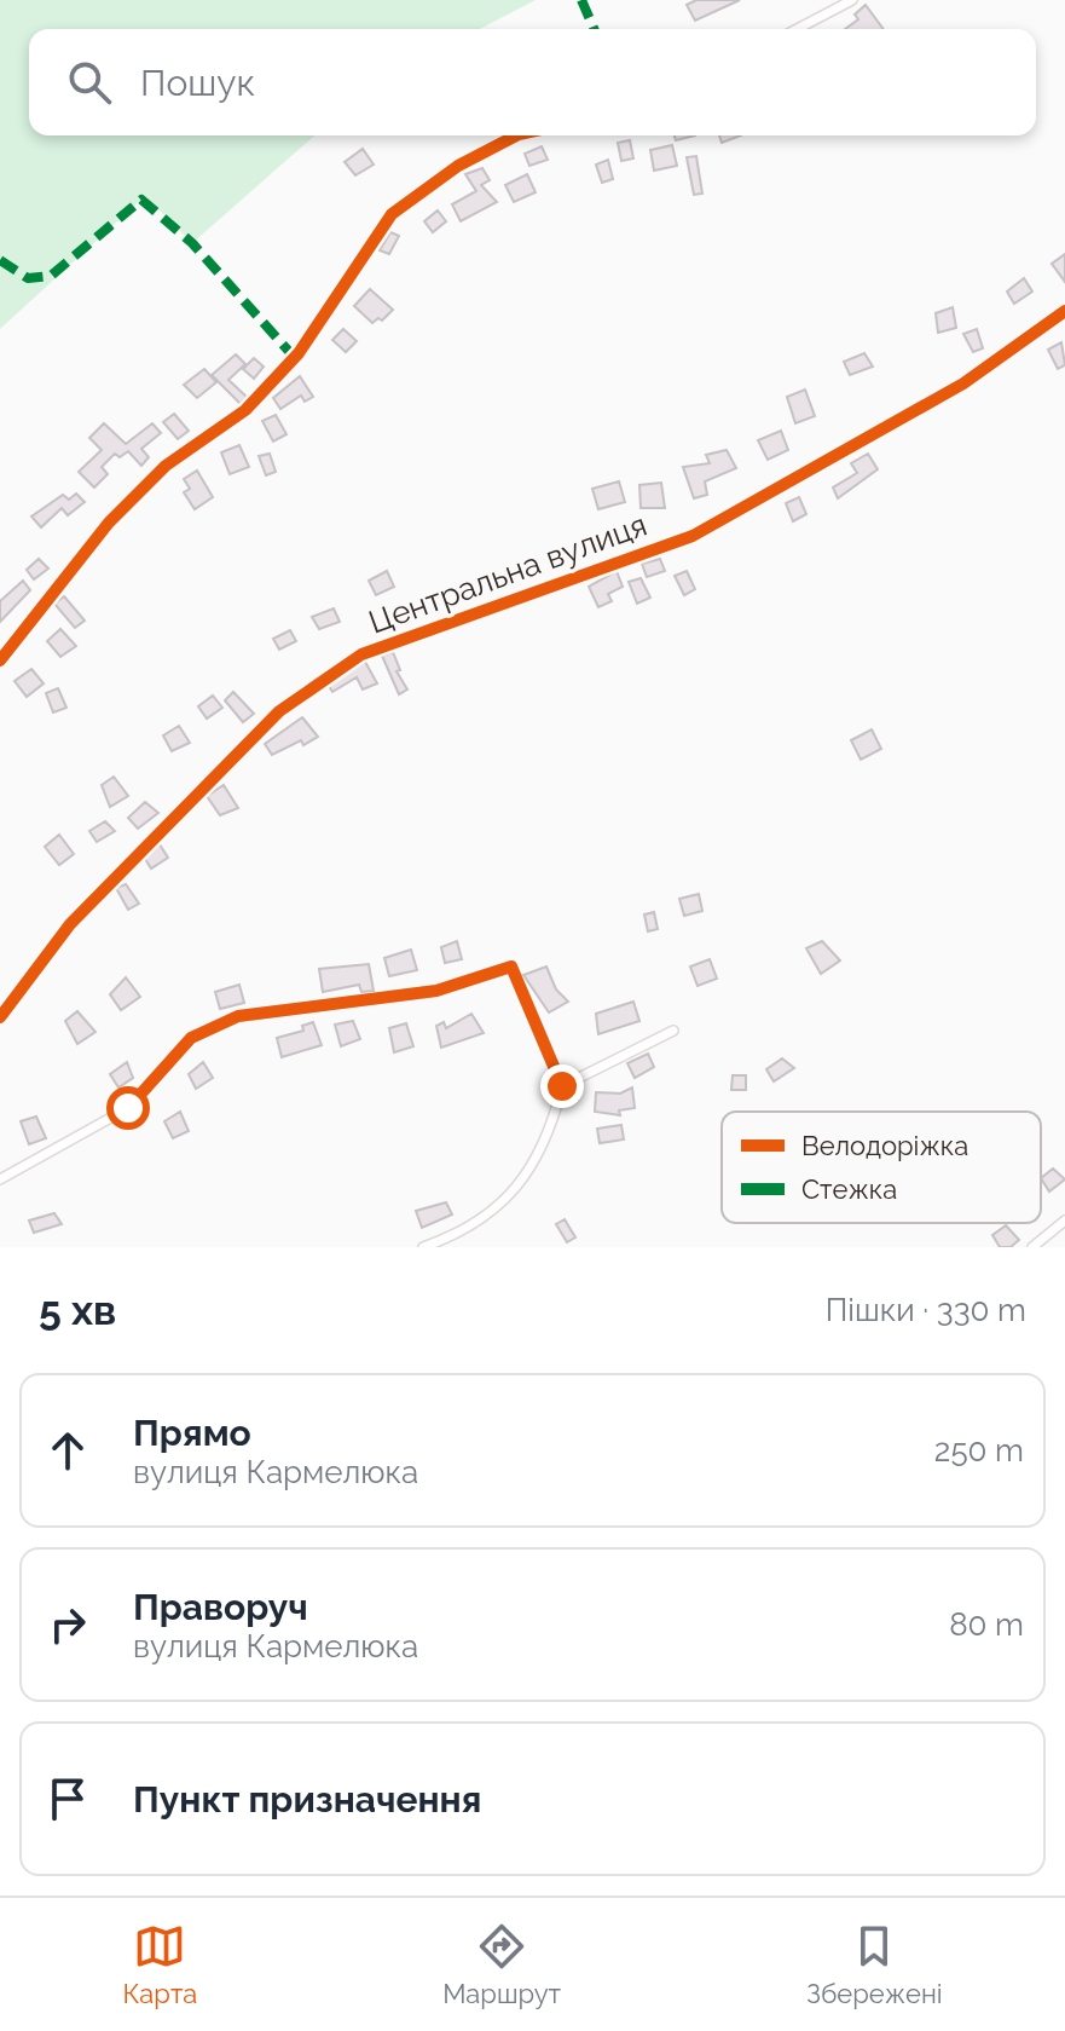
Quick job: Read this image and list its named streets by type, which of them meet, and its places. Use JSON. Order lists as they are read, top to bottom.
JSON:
{
  "streets": {
    "street": ["Центральна вулиця"]
  },
  "legend": ["Велодоріжка", "Стежка"],
  "page": {
    "search": "Пошук",
    "heading": ["5 хв", "Пішки · 330 m"],
    "list": [
      ["Прямо", "вулиця Кармелюка", "250 m"],
      ["Праворуч", "вулиця Кармелюка", "80 m"],
      "Пункт призначення"
    ],
    "nav": ["Карта", "Маршрут", "Збережені"]
  }
}
